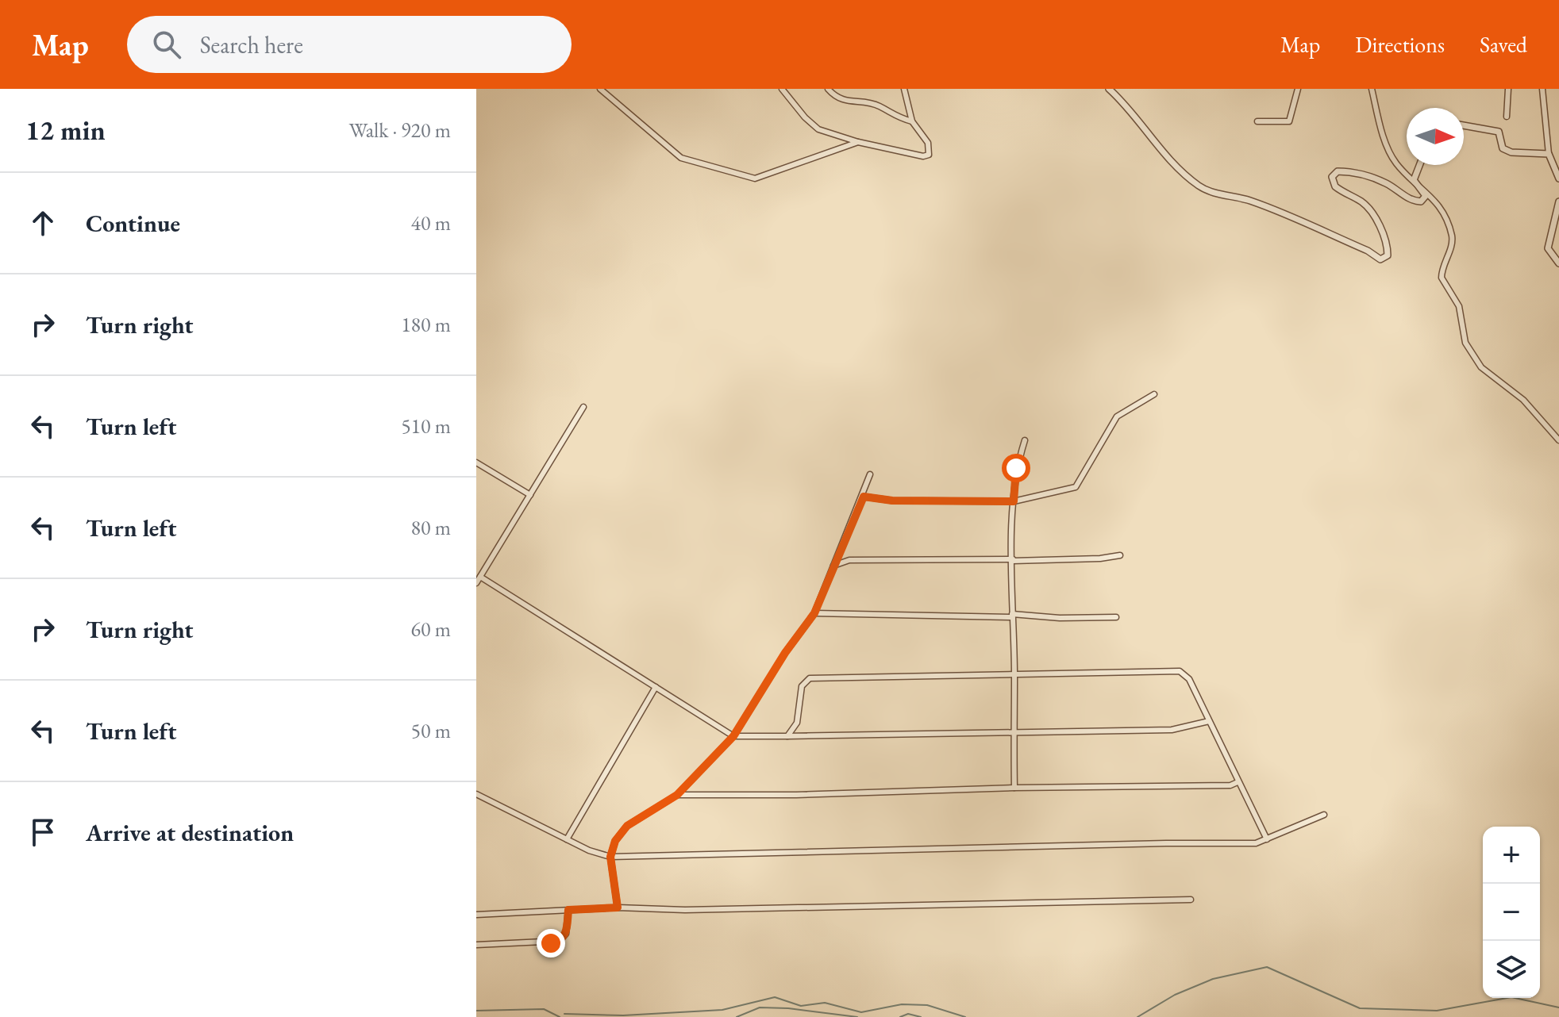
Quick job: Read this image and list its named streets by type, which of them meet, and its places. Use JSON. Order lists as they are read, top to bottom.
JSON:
{
  "north": "right",
  "page": {
    "header": "Map",
    "search": "Search here",
    "nav": ["Map", "Directions", "Saved"],
    "heading": ["12 min", "Walk · 920 m"],
    "list": [
      ["Continue", "40 m"],
      ["Turn right", "180 m"],
      ["Turn left", "510 m"],
      ["Turn left", "80 m"],
      ["Turn right", "60 m"],
      ["Turn left", "50 m"],
      "Arrive at destination"
    ],
    "map_buttons": ["+", "−"]
  }
}
